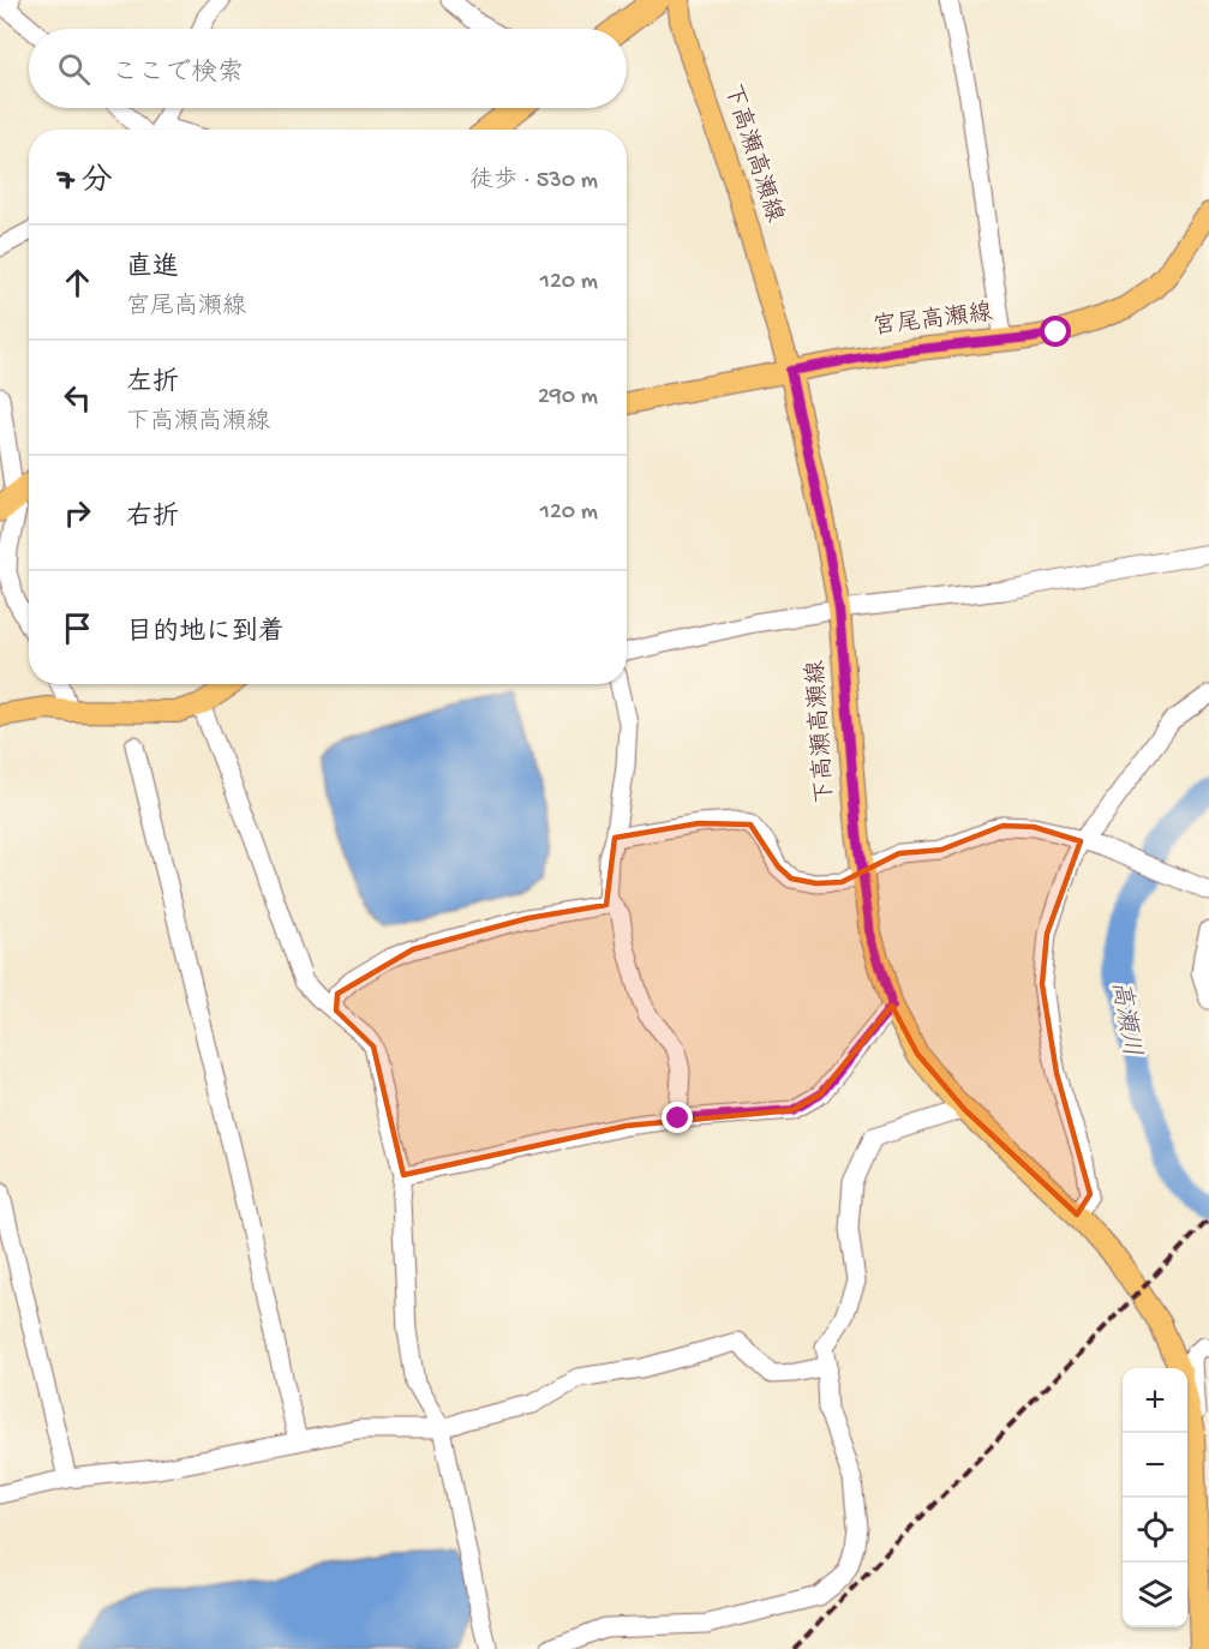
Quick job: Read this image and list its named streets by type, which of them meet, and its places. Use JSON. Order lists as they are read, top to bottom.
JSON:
{
  "streets": {
    "main road": ["下高瀬高瀬線", "宮尾高瀬線"]
  },
  "crossings": [
    ["下高瀬高瀬線", "宮尾高瀬線"]
  ],
  "water": ["高瀬川"],
  "page": {
    "search": "ここで検索",
    "heading": ["7 分", "徒歩 · 530 m"],
    "list": [
      ["直進", "宮尾高瀬線", "120 m"],
      ["左折", "下高瀬高瀬線", "290 m"],
      ["右折", "120 m"],
      "目的地に到着"
    ],
    "map_buttons": ["+", "−"]
  }
}
